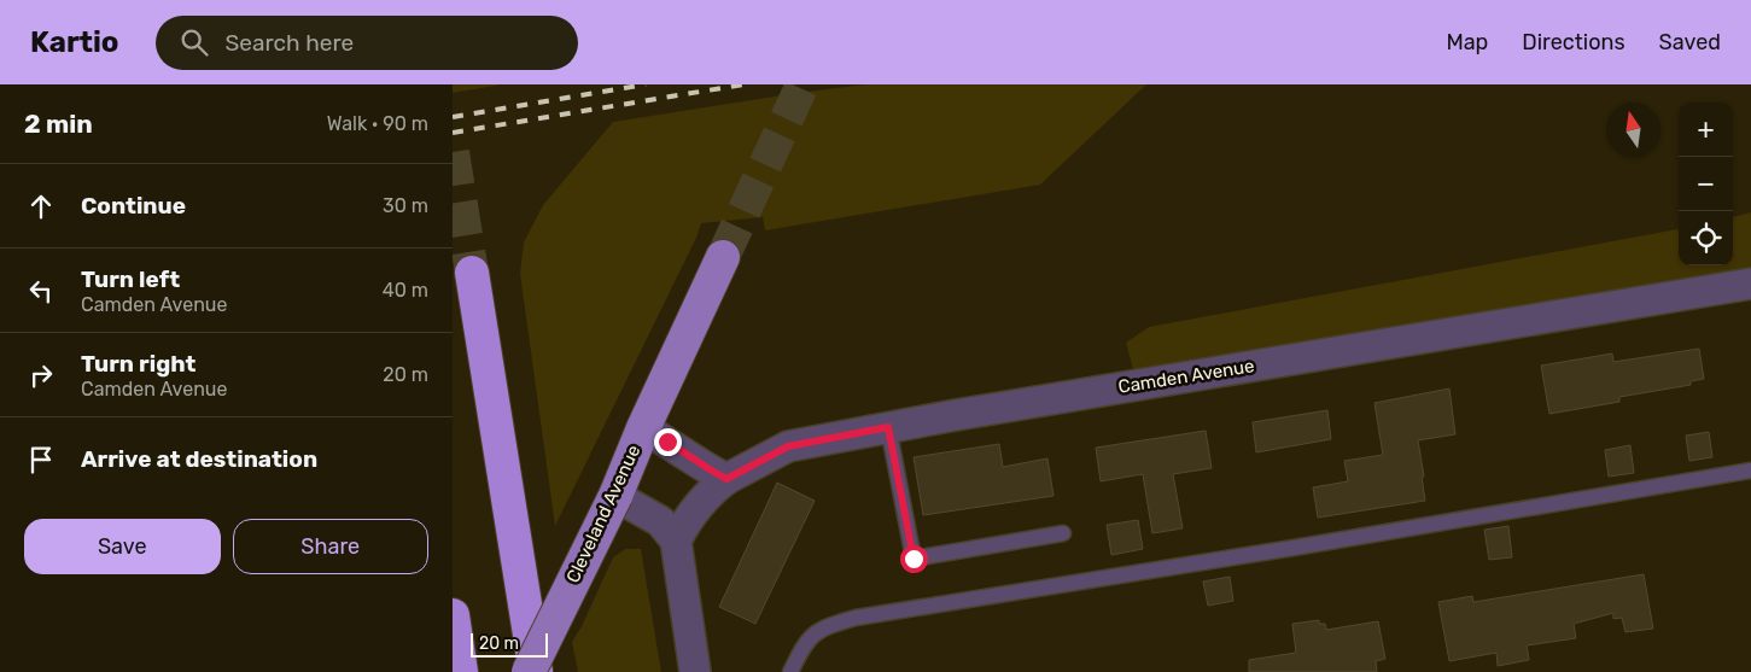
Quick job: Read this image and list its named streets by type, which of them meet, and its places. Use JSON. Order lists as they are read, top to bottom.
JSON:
{
  "streets": {
    "main road": ["Cleveland Avenue"],
    "street": ["Camden Avenue"]
  },
  "scale_bar": "20 m",
  "north": "top",
  "page": {
    "header": "Kartio",
    "search": "Search here",
    "nav": ["Map", "Directions", "Saved"],
    "heading": ["2 min", "Walk · 90 m"],
    "map_buttons": ["+", "−"],
    "list": [
      ["Continue", "30 m"],
      ["Turn left", "Camden Avenue", "40 m"],
      ["Turn right", "Camden Avenue", "20 m"],
      "Arrive at destination"
    ],
    "buttons": ["Save", "Share"],
    "scale": "20 m"
  }
}
